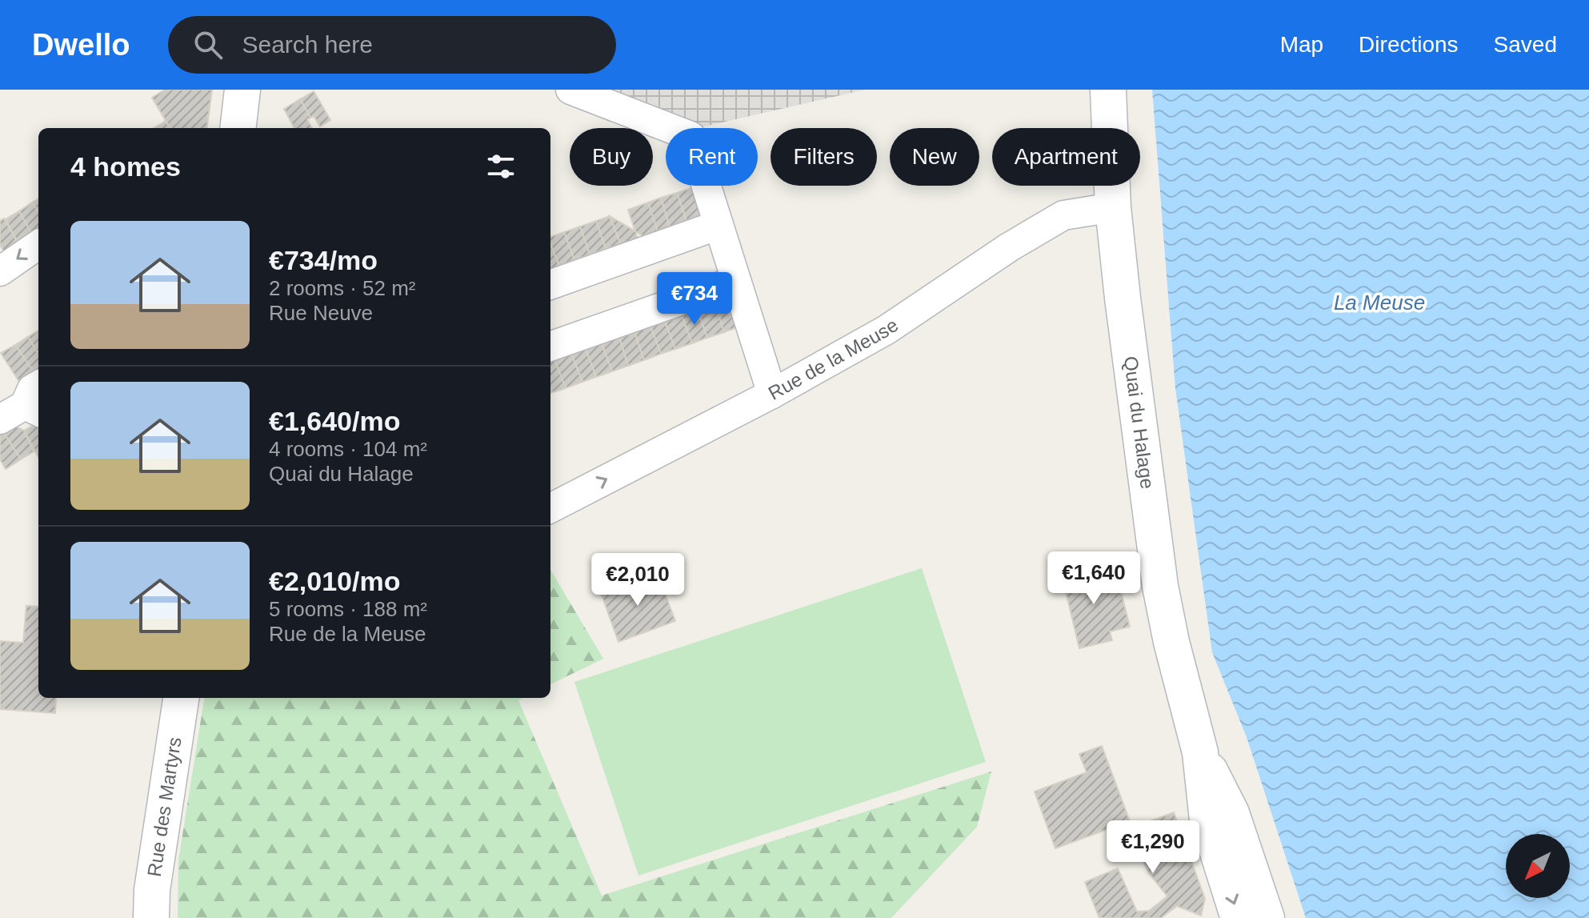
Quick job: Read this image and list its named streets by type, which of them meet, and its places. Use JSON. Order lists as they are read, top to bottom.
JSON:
{
  "streets": {
    "main road": ["Quai du Halage", "Rue des Martyrs"],
    "street": ["Rue de la Meuse"]
  },
  "crossings": [
    ["Rue de la Meuse", "Quai du Halage"]
  ],
  "water": ["La Meuse"],
  "north": "bottom left",
  "page": {
    "header": "Dwello",
    "search": "Search here",
    "nav": ["Map", "Directions", "Saved"],
    "chip": [
      "Buy",
      "Rent",
      "Filters",
      "New",
      "Apartment"
    ],
    "heading": "4 homes",
    "list": [
      {
        "name": "€734/mo",
        "note": "2 rooms · 52 m² · Rue Neuve"
      },
      {
        "name": "€1,640/mo",
        "note": "4 rooms · 104 m² · Quai du Halage"
      },
      {
        "name": "€2,010/mo",
        "note": "5 rooms · 188 m² · Rue de la Meuse"
      }
    ],
    "price": [
      "€734",
      "€1,640",
      "€2,010",
      "€1,290"
    ]
  }
}
